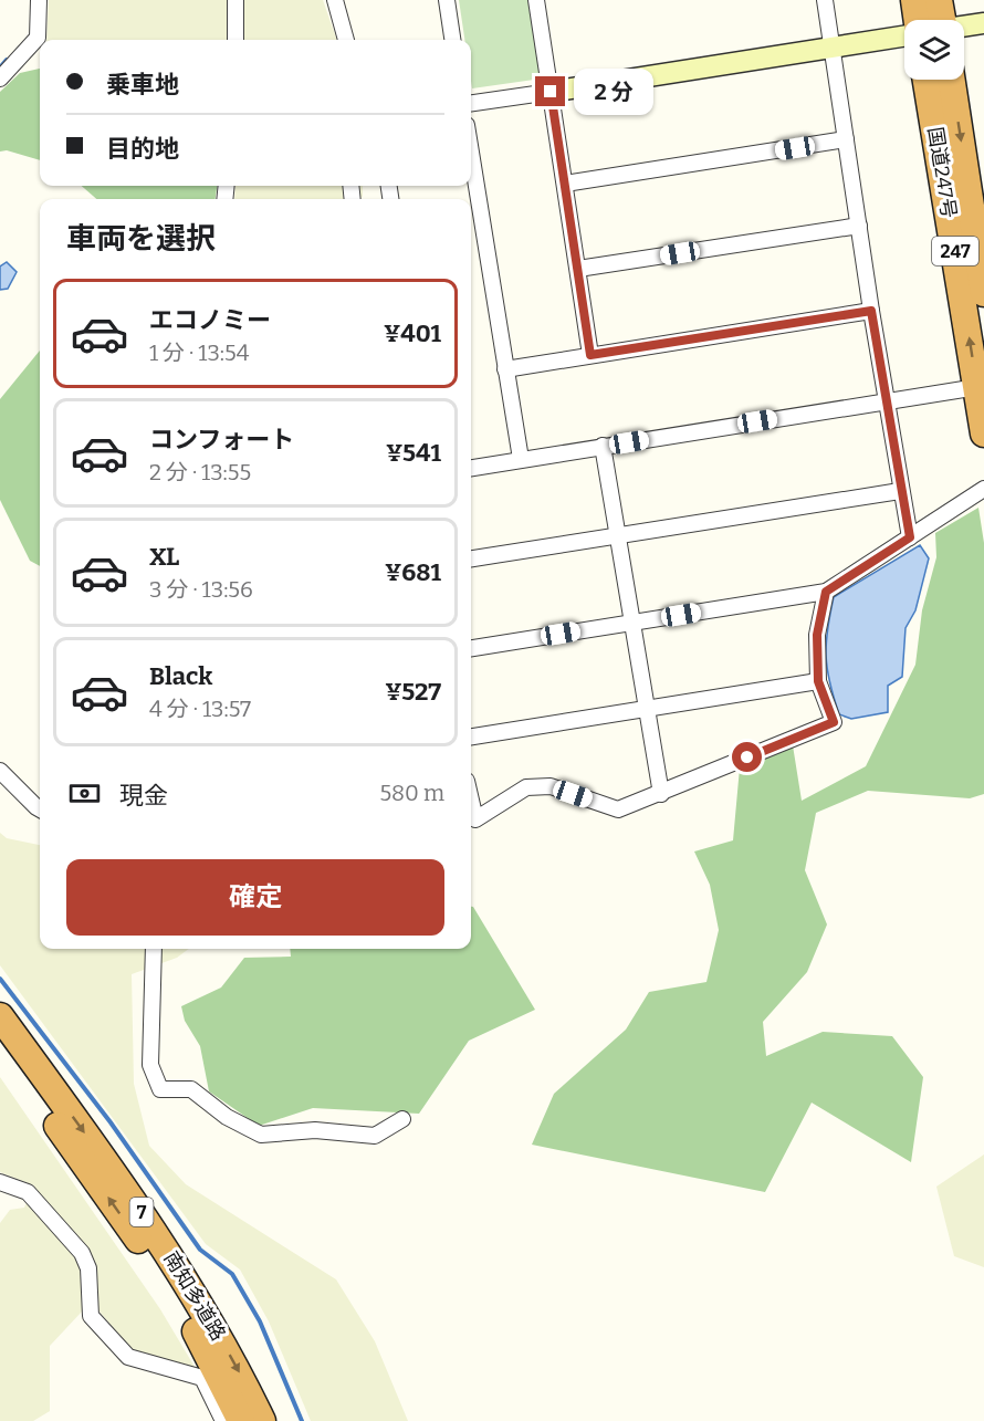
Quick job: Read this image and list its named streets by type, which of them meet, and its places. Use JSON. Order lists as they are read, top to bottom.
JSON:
{
  "streets": {
    "highway": [
      "国道247号",
      "247",
      "7",
      "南知多道路"
    ]
  },
  "page": {
    "banner": ["乗車地", "目的地"],
    "bubble": "2 分",
    "heading": "車両を選択",
    "list": [
      {
        "name": "エコノミー",
        "note": "1 分 · 13:54",
        "value": "¥401"
      },
      {
        "name": "コンフォート",
        "note": "2 分 · 13:55",
        "value": "¥541"
      },
      {
        "name": "XL",
        "note": "3 分 · 13:56",
        "value": "¥681"
      },
      {
        "name": "Black",
        "note": "4 分 · 13:57",
        "value": "¥527"
      }
    ],
    "pay": ["現金", "580 m"],
    "buttons": "確定"
  }
}
